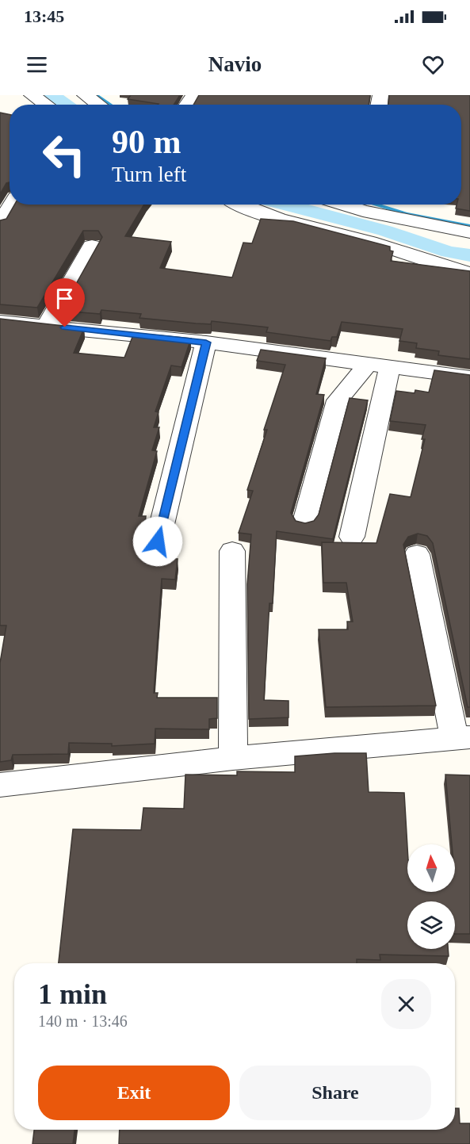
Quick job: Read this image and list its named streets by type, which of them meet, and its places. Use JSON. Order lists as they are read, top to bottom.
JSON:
{
  "north": "top",
  "page": {
    "status": "13:45",
    "header": "Navio",
    "turn": ["90 m", "Turn left"],
    "heading": ["1 min", "140 m · 13:46"],
    "buttons": ["Exit", "Share"]
  }
}
